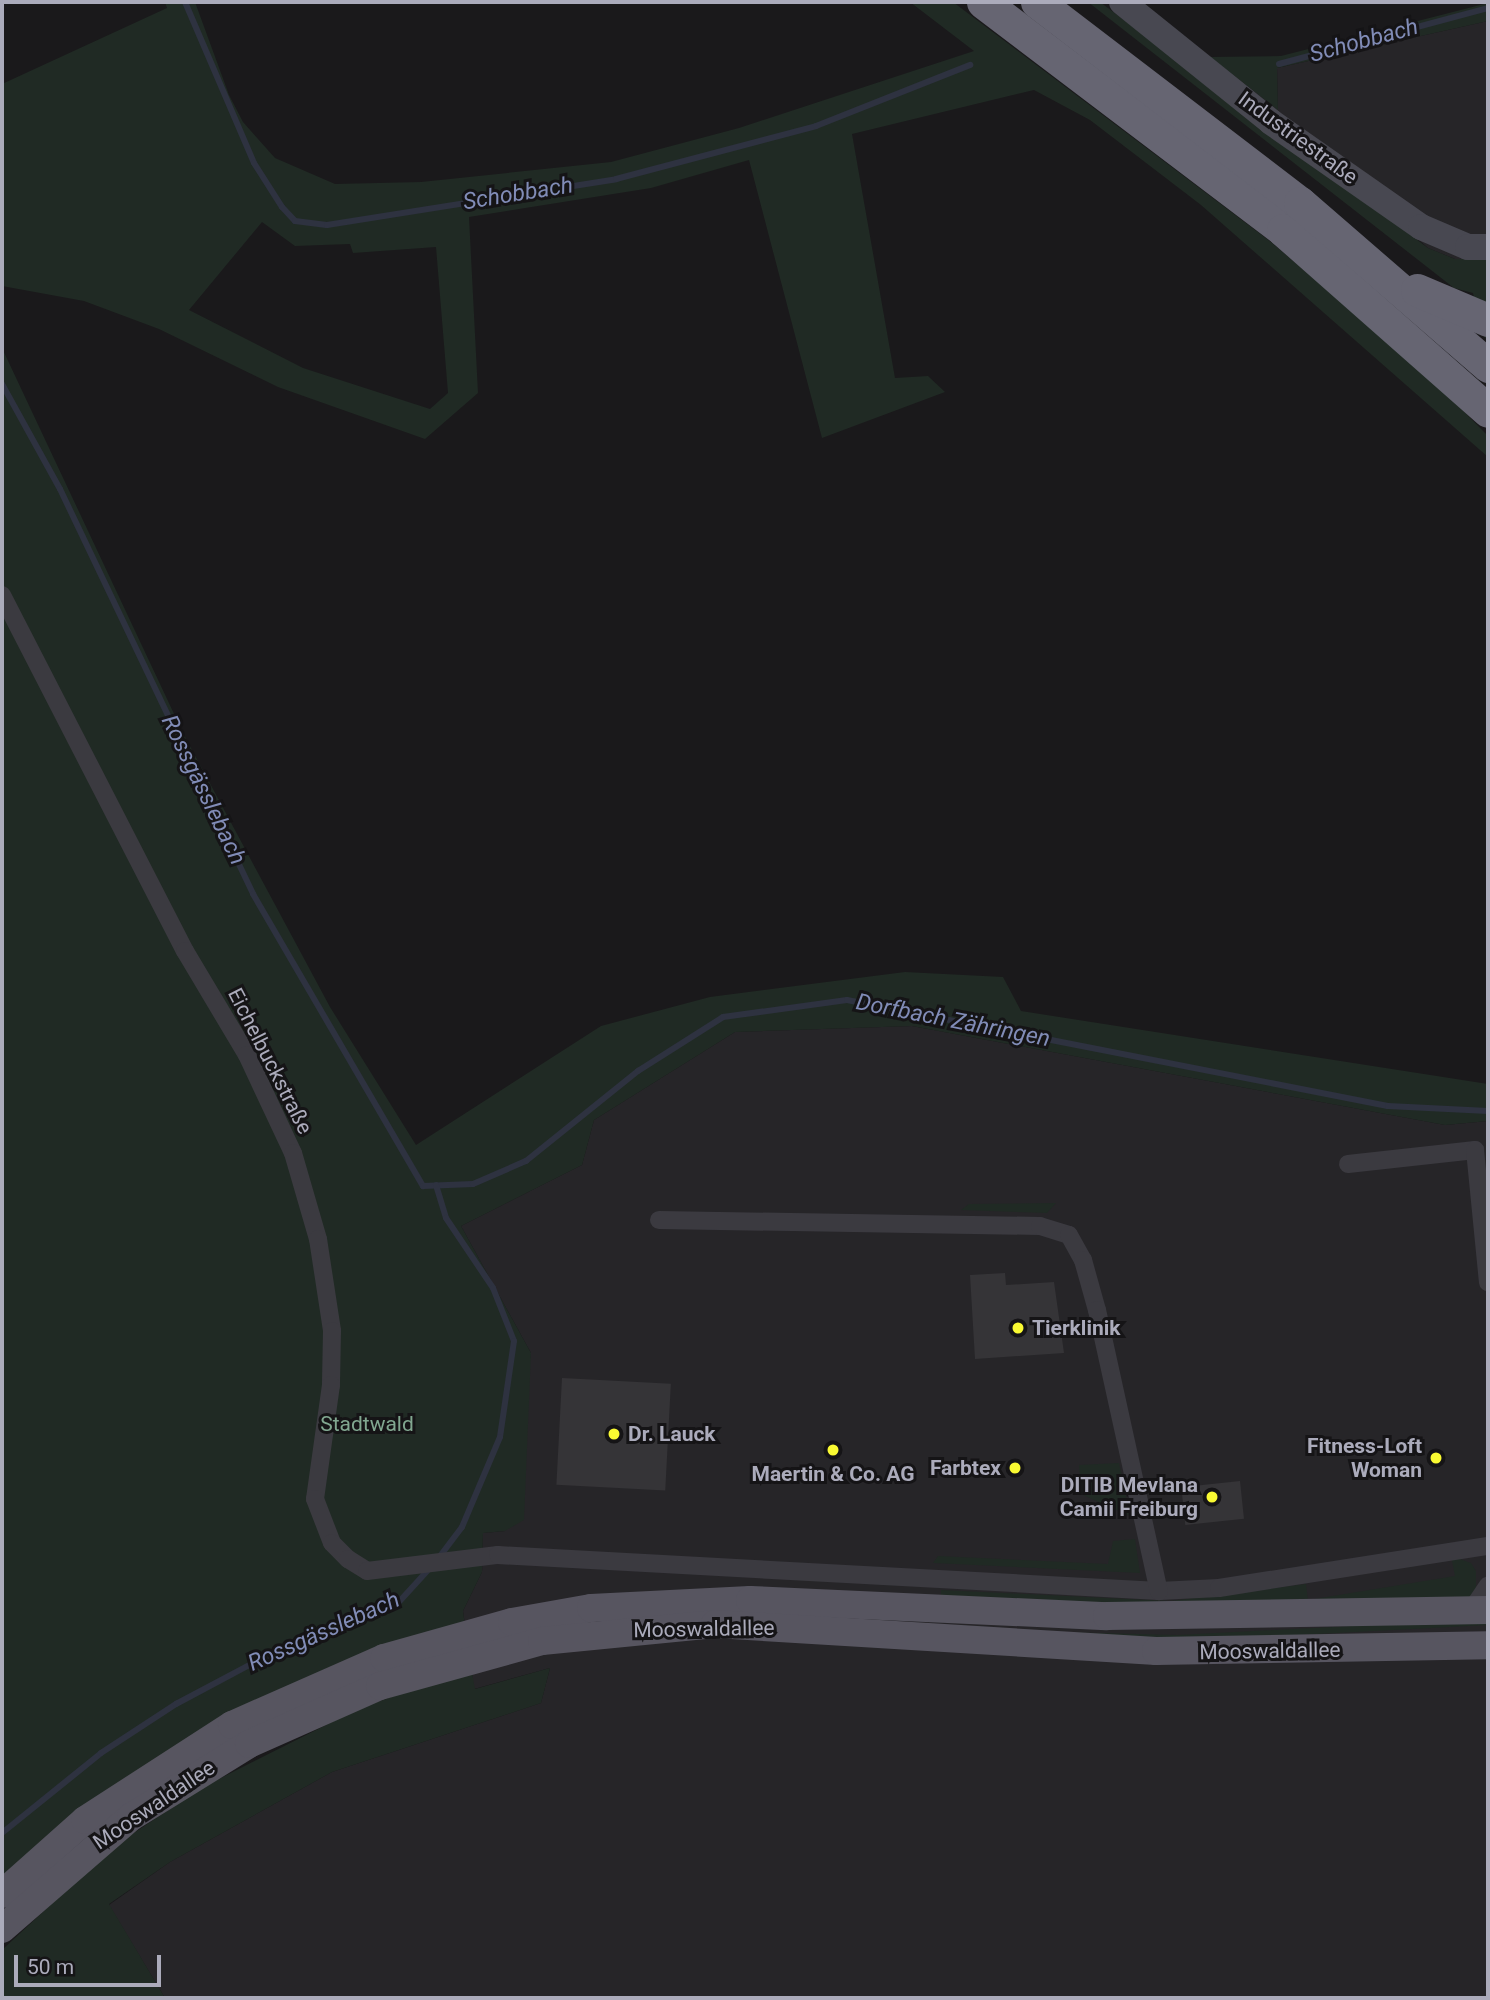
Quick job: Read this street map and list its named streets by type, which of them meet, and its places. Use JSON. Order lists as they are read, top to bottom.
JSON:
{
  "streets": {
    "main road": ["Mooswaldallee"],
    "street": ["Industriestraße", "Eichelbuckstraße"]
  },
  "water": ["Schobbach", "Rossgässlebach", "Dorfbach Zähringen"],
  "parks": ["Stadtwald"],
  "places": [
    "Tierklinik",
    "Dr. Lauck",
    "Maertin & Co. AG",
    "Fitness-Loft Woman",
    "Farbtex",
    "DITIB Mevlana Camii Freiburg"
  ],
  "scale_bar": "50 m"
}
